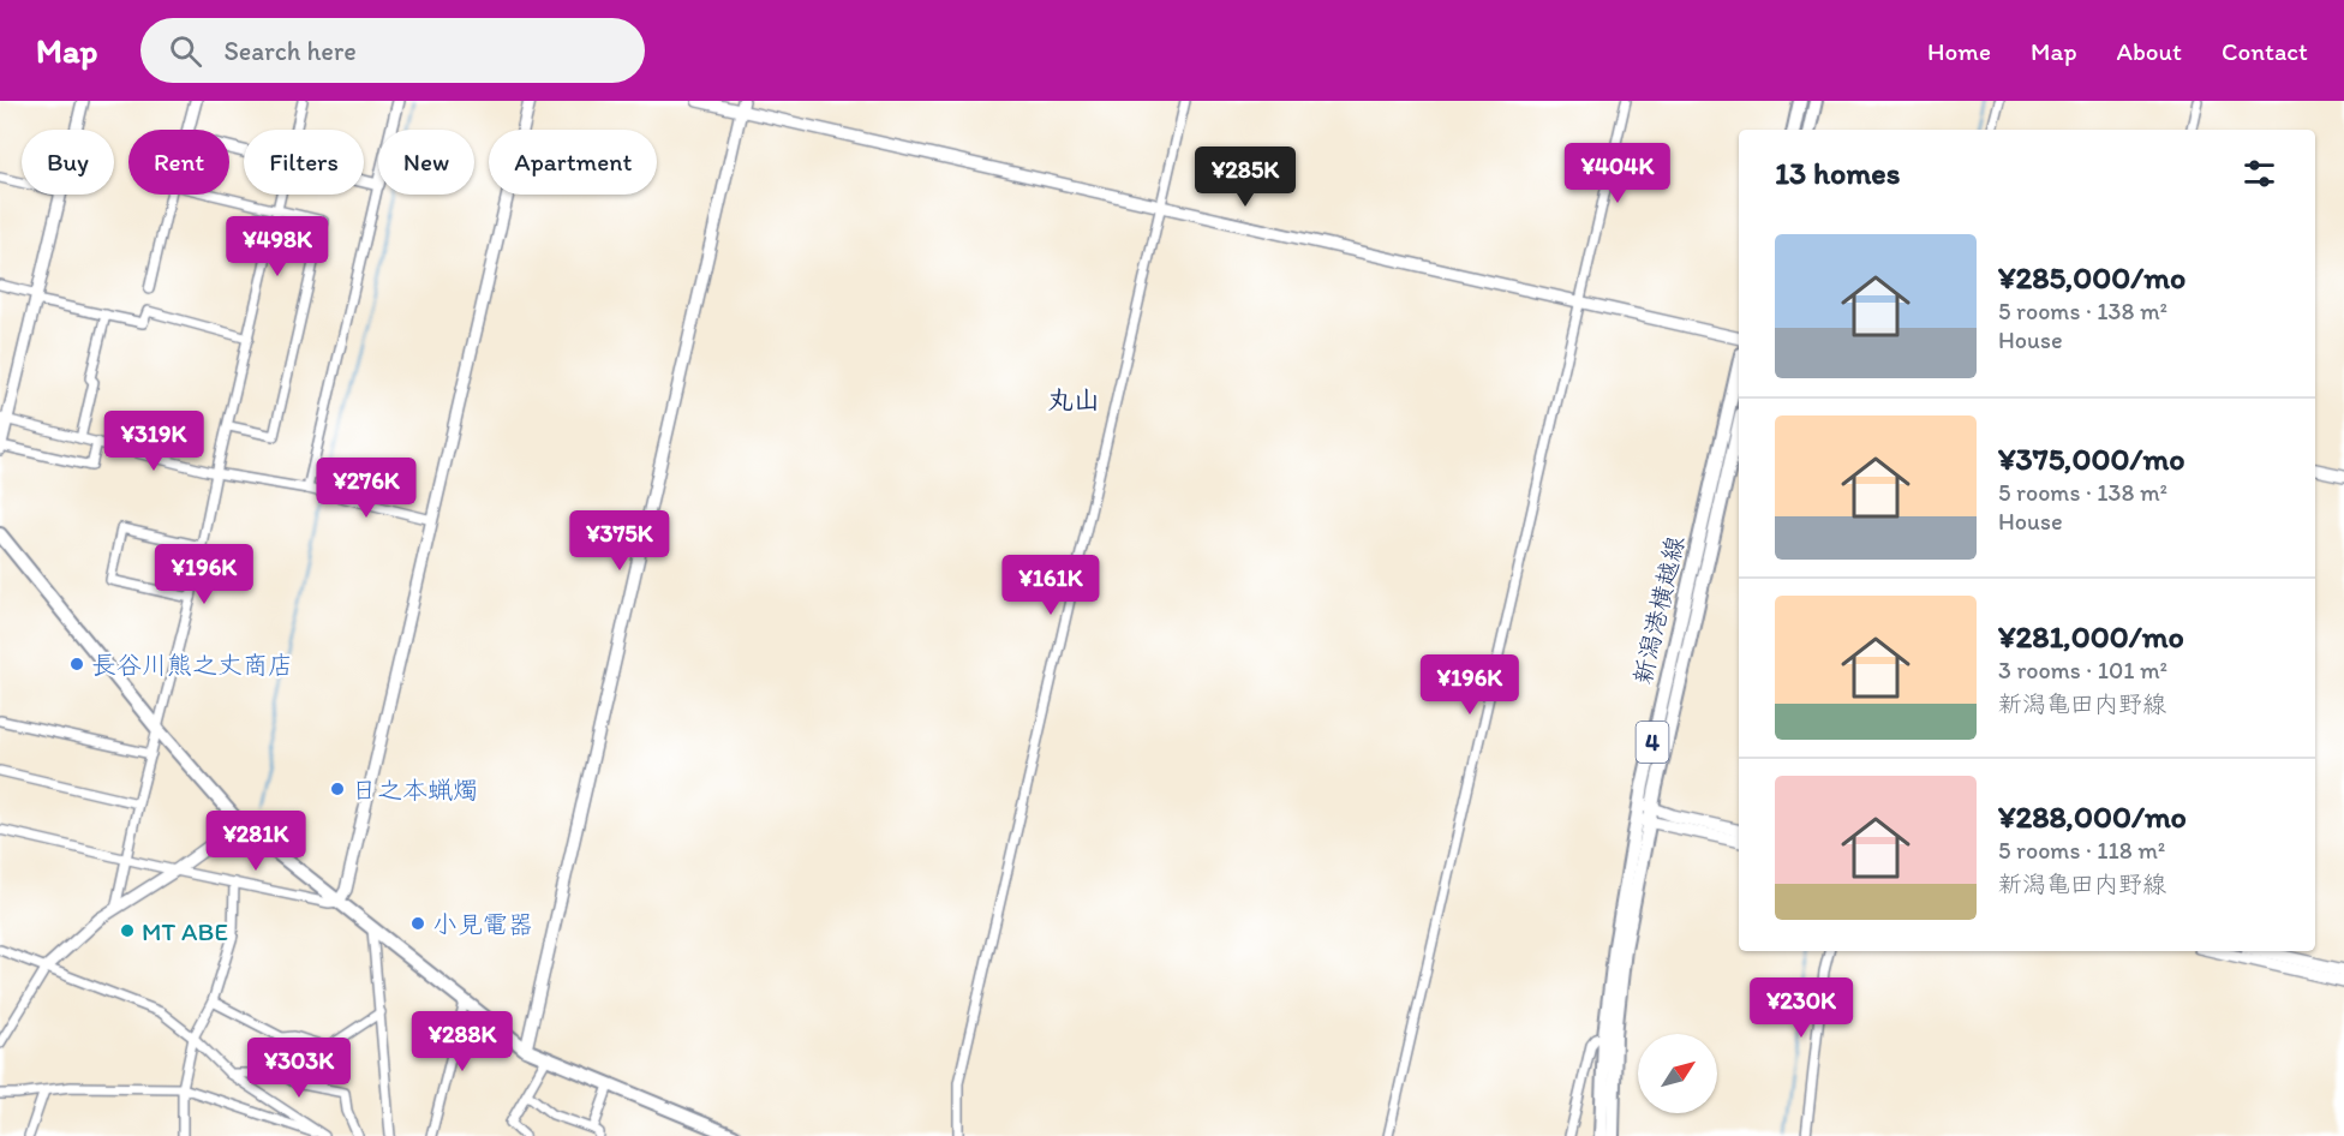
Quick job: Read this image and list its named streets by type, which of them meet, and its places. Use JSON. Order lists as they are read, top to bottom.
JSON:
{
  "streets": {
    "main road": ["新潟港横越線", "4"]
  },
  "districts": ["丸山"],
  "places": [
    "長谷川熊之丈商店",
    "日之本蝋燭",
    "小見電器",
    "MT ABE"
  ],
  "north": "top right",
  "page": {
    "header": "Map",
    "search": "Search here",
    "nav": [
      "Home",
      "Map",
      "About",
      "Contact"
    ],
    "chip": [
      "Buy",
      "Rent",
      "Filters",
      "New",
      "Apartment"
    ],
    "heading": "13 homes",
    "price": [
      "¥404K",
      "¥285K",
      "¥498K",
      "¥319K",
      "¥276K",
      "¥375K",
      "¥196K",
      "¥161K",
      "¥196K",
      "¥281K",
      "¥230K",
      "¥288K",
      "¥303K"
    ],
    "list": [
      {
        "name": "¥285,000/mo",
        "note": "5 rooms · 138 m² · House"
      },
      {
        "name": "¥375,000/mo",
        "note": "5 rooms · 138 m² · House"
      },
      {
        "name": "¥281,000/mo",
        "note": "3 rooms · 101 m² · 新潟亀田内野線"
      },
      {
        "name": "¥288,000/mo",
        "note": "5 rooms · 118 m² · 新潟亀田内野線"
      }
    ]
  }
}
